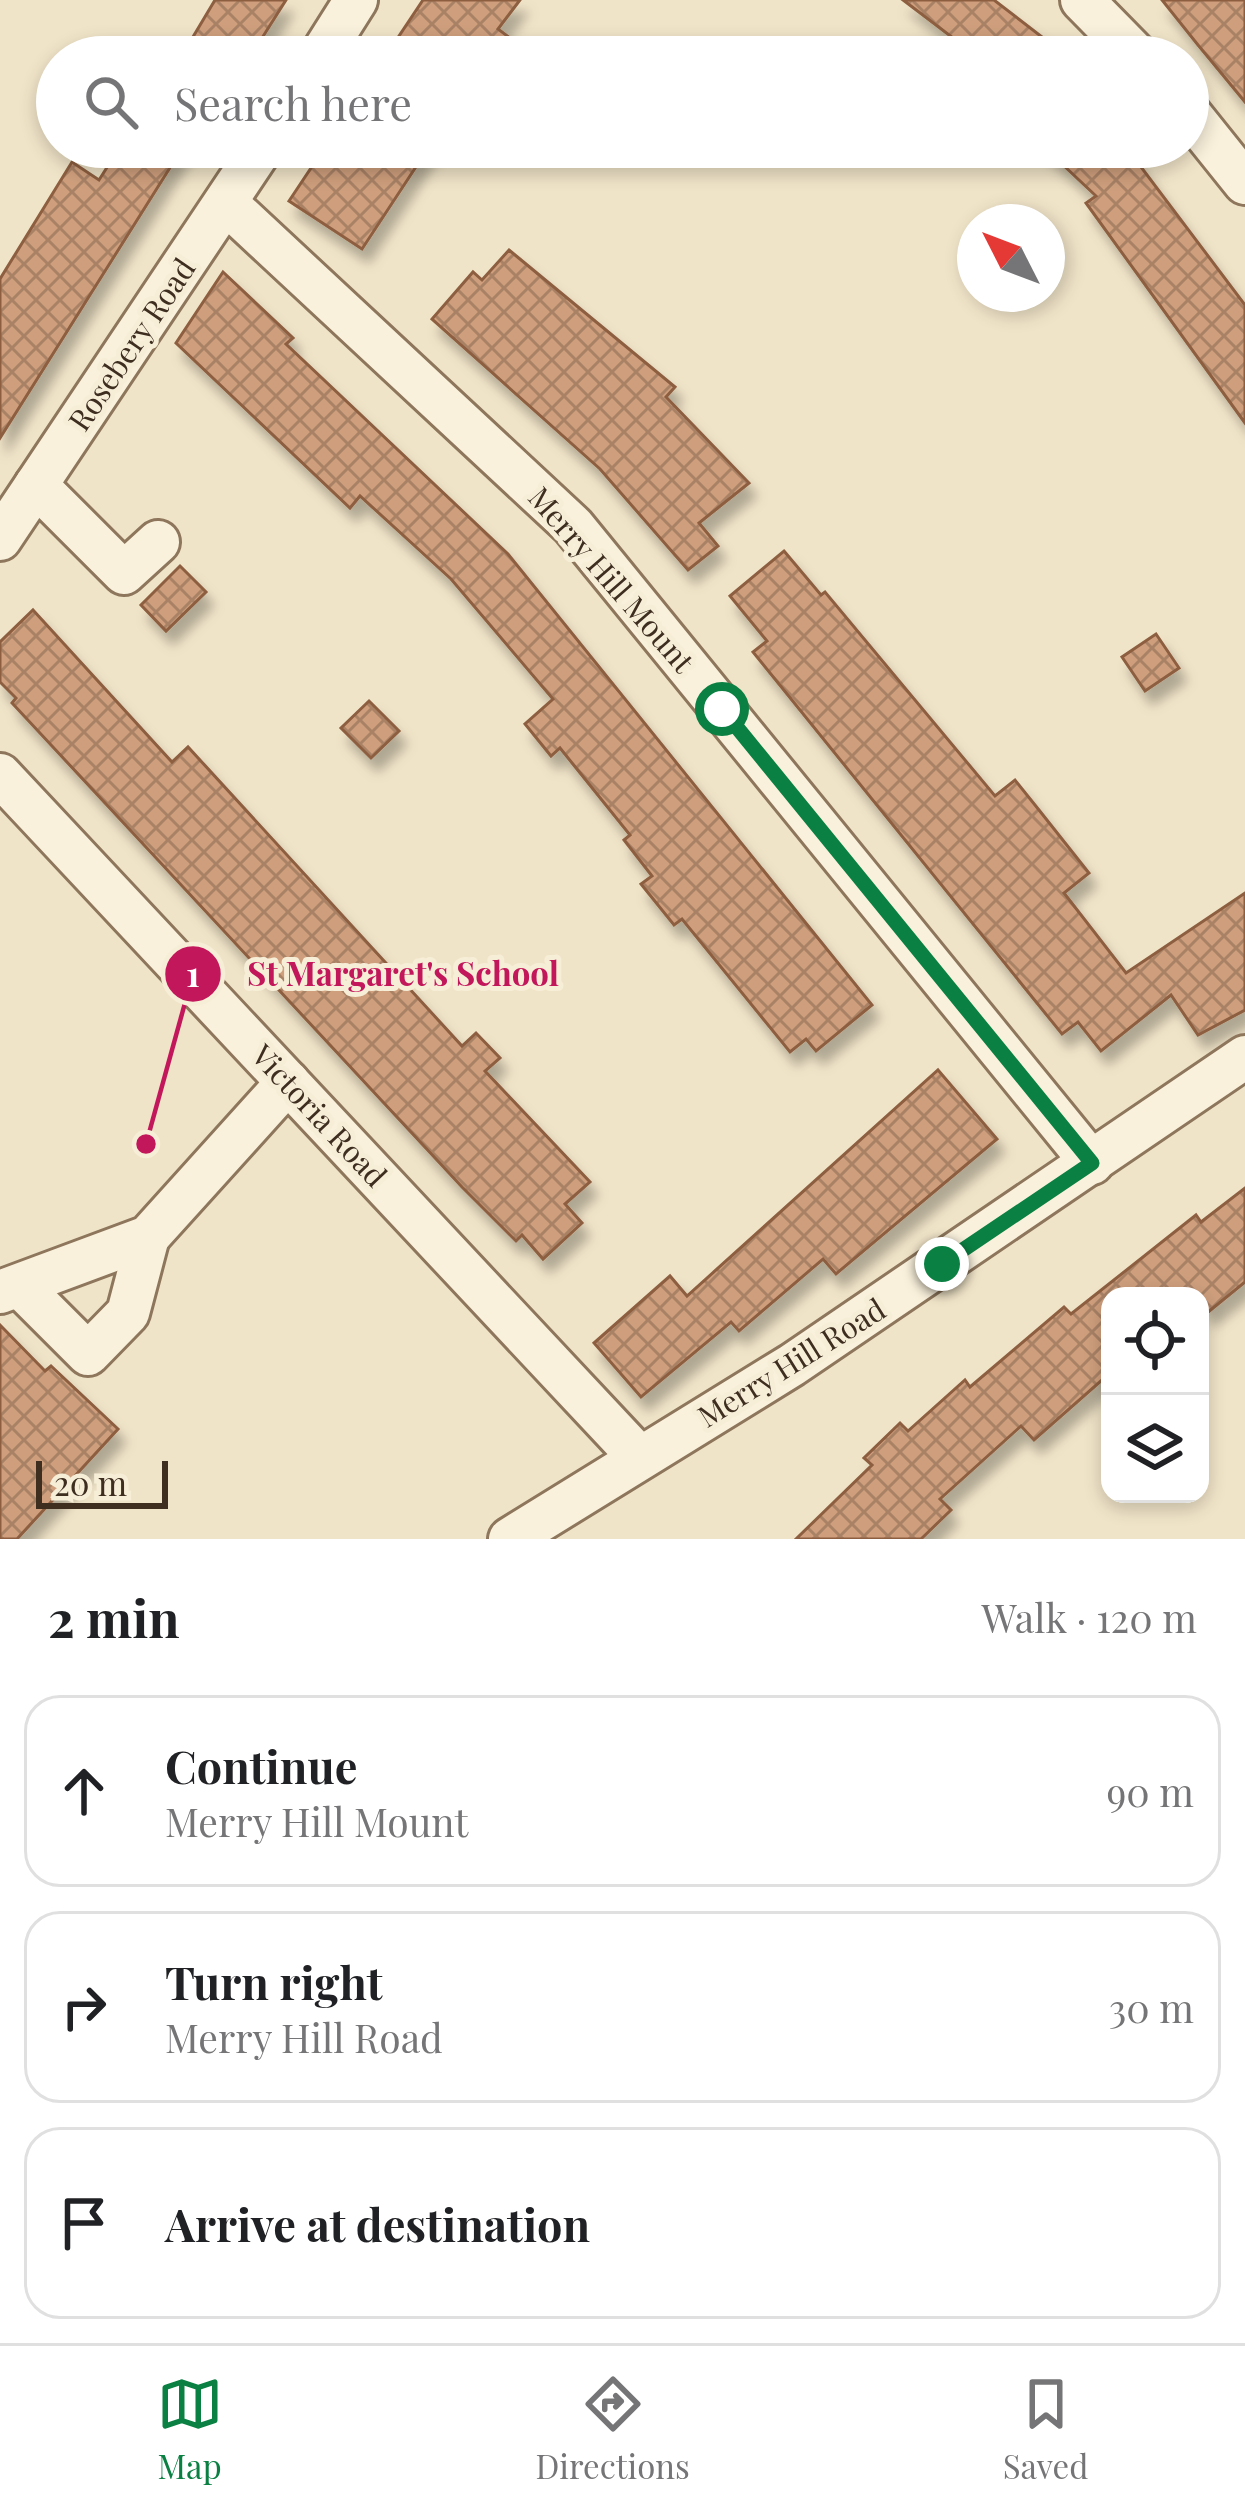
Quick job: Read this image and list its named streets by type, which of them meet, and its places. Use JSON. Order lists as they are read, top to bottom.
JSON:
{
  "streets": {
    "street": [
      "Rosebery Road",
      "Merry Hill Mount",
      "Victoria Road",
      "Merry Hill Road"
    ]
  },
  "crossings": [
    ["Rosebery Road", "Merry Hill Mount"],
    ["Merry Hill Mount", "Merry Hill Road"],
    ["Victoria Road", "Merry Hill Road"]
  ],
  "places": ["St Margaret's School"],
  "scale_bar": "20 m",
  "north": "top left",
  "page": {
    "search": "Search here",
    "scale": "20 m",
    "heading": ["2 min", "Walk · 120 m"],
    "list": [
      ["Continue", "Merry Hill Mount", "90 m"],
      ["Turn right", "Merry Hill Road", "30 m"],
      "Arrive at destination"
    ],
    "nav": ["Map", "Directions", "Saved"]
  }
}
